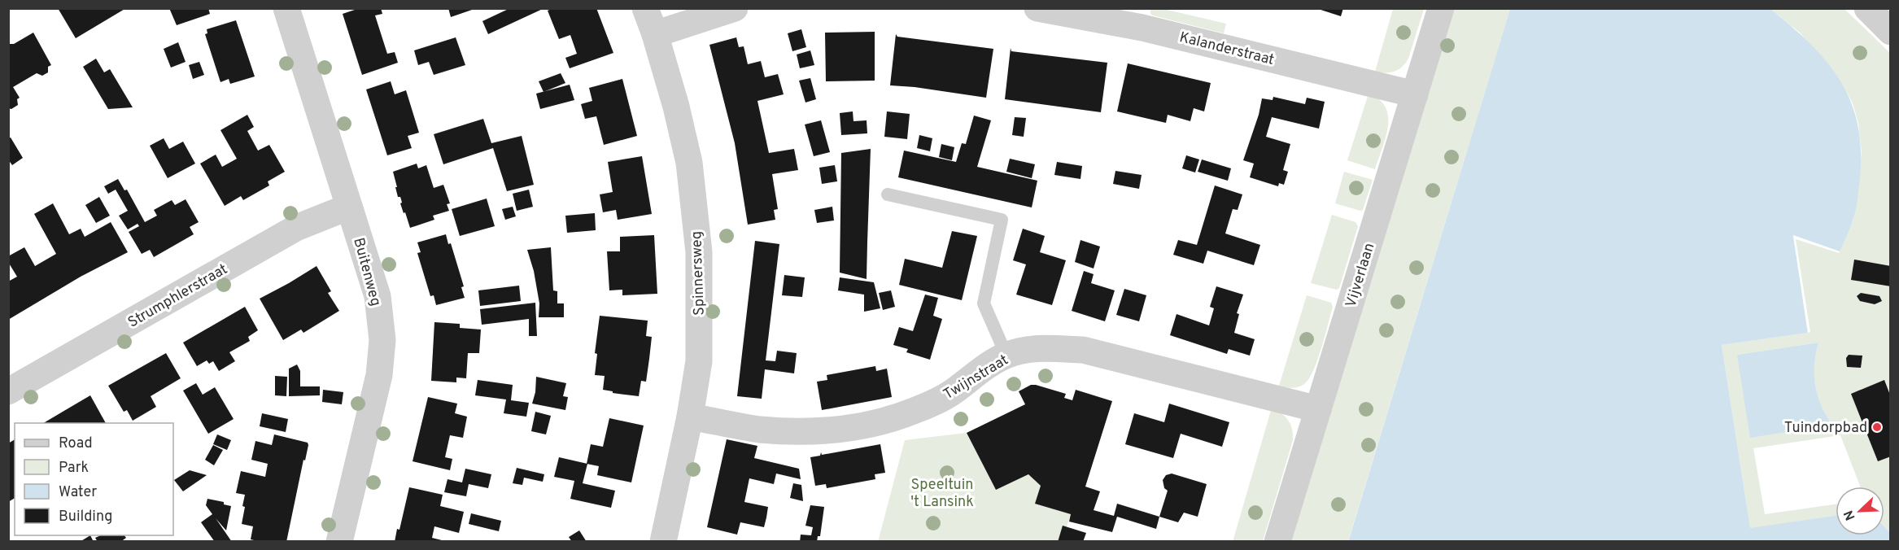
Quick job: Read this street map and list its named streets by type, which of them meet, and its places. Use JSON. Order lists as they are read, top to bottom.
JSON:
{
  "streets": {
    "street": [
      "Kalanderstraat",
      "Buitenweg",
      "Spinnersweg",
      "Vijverlaan",
      "Strumphlerstraat",
      "Twijnstraat"
    ]
  },
  "crossings": [
    ["Kalanderstraat", "Vijverlaan"],
    ["Buitenweg", "Strumphlerstraat"],
    ["Spinnersweg", "Twijnstraat"],
    ["Vijverlaan", "Twijnstraat"]
  ],
  "parks": ["Speeltuin 't Lansink"],
  "places": ["Tuindorpbad"],
  "legend": [
    "Road",
    "Park",
    "Water",
    "Building"
  ],
  "north": "bottom left"
}
